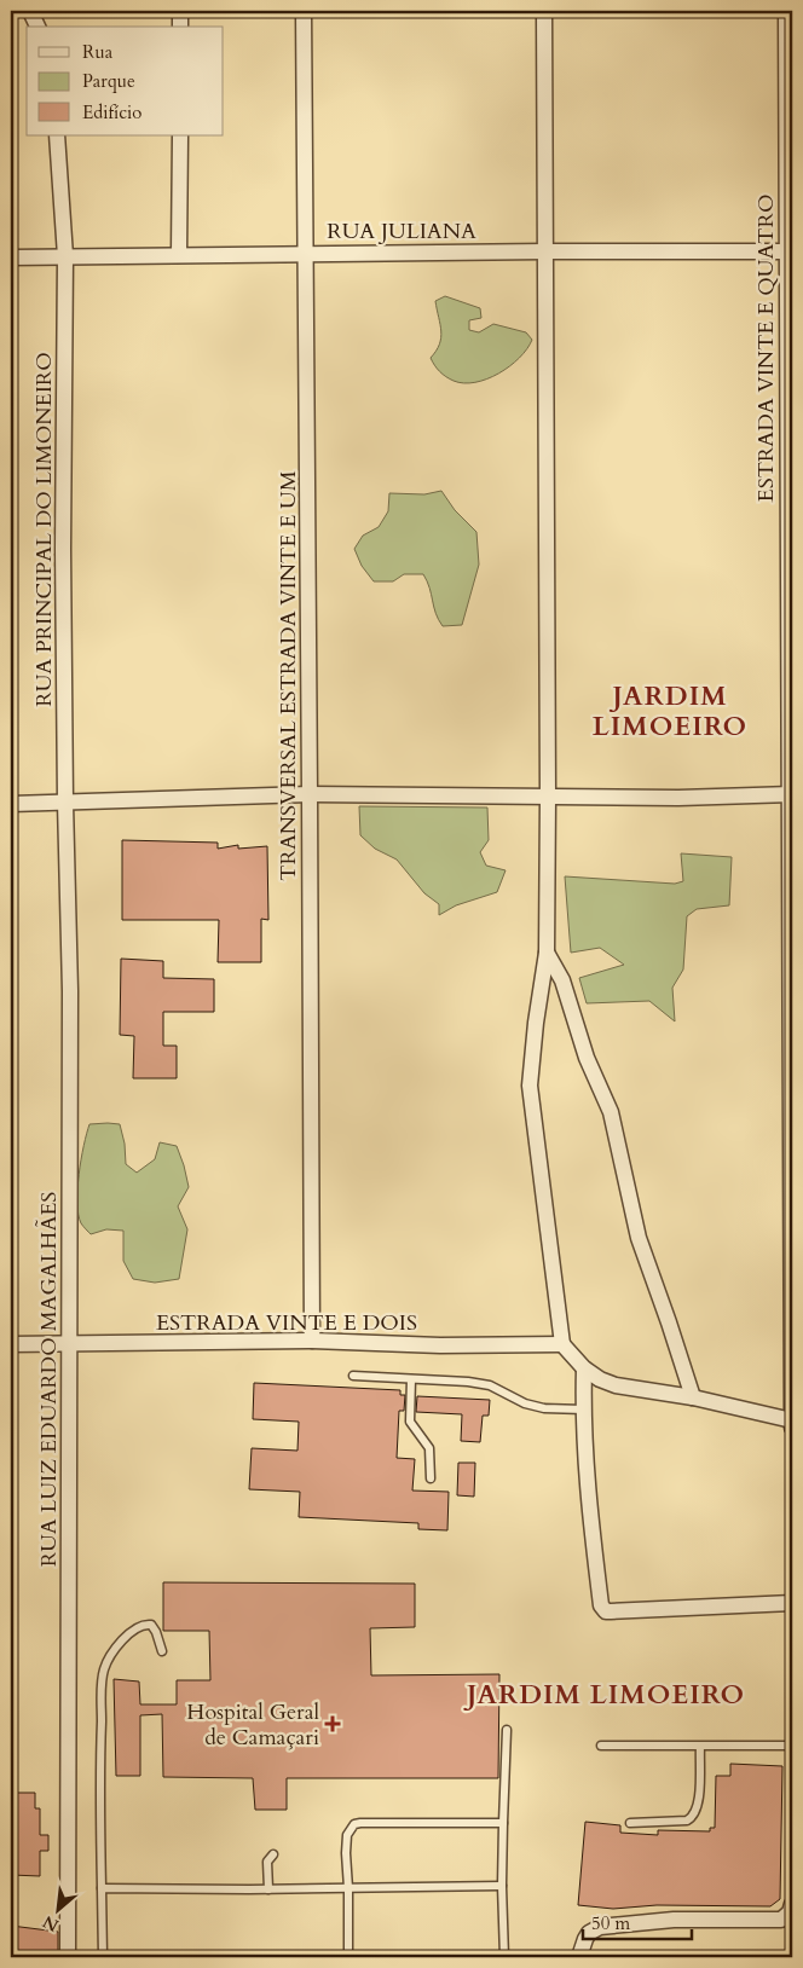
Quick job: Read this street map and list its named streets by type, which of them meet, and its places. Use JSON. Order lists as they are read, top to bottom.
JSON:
{
  "streets": {
    "street": [
      "RUA JULIANA",
      "ESTRADA VINTE E QUATRO",
      "RUA PRINCIPAL DO LIMONEIRO",
      "TRANSVERSAL ESTRADA VINTE E UM",
      "ESTRADA VINTE E DOIS",
      "RUA LUIZ EDUARDO MAGALHÃES"
    ]
  },
  "crossings": [
    ["RUA JULIANA", "ESTRADA VINTE E QUATRO"],
    ["RUA JULIANA", "RUA PRINCIPAL DO LIMONEIRO"],
    ["RUA JULIANA", "TRANSVERSAL ESTRADA VINTE E UM"],
    ["RUA PRINCIPAL DO LIMONEIRO", "RUA LUIZ EDUARDO MAGALHÃES"],
    ["TRANSVERSAL ESTRADA VINTE E UM", "ESTRADA VINTE E DOIS"],
    ["ESTRADA VINTE E DOIS", "RUA LUIZ EDUARDO MAGALHÃES"]
  ],
  "districts": ["JARDIM LIMOEIRO", "JARDIM LIMOEIRO"],
  "places": {
    "health": ["Hospital Geral de Camaçari"]
  },
  "legend": ["Rua", "Parque", "Edifício"],
  "scale_bar": "50 m",
  "north": "bottom left"
}
